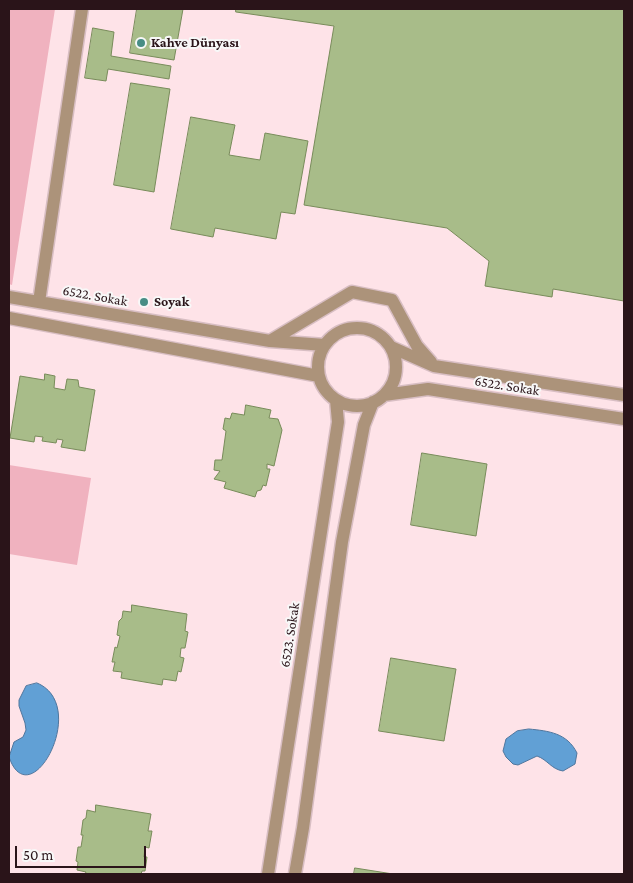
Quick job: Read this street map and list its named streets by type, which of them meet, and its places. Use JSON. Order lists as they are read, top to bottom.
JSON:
{
  "streets": {
    "street": ["6522. Sokak", "6523. Sokak"]
  },
  "crossings": [
    ["6522. Sokak", "6523. Sokak"]
  ],
  "places": ["Kahve Dünyası", "Soyak"],
  "scale_bar": "50 m"
}
